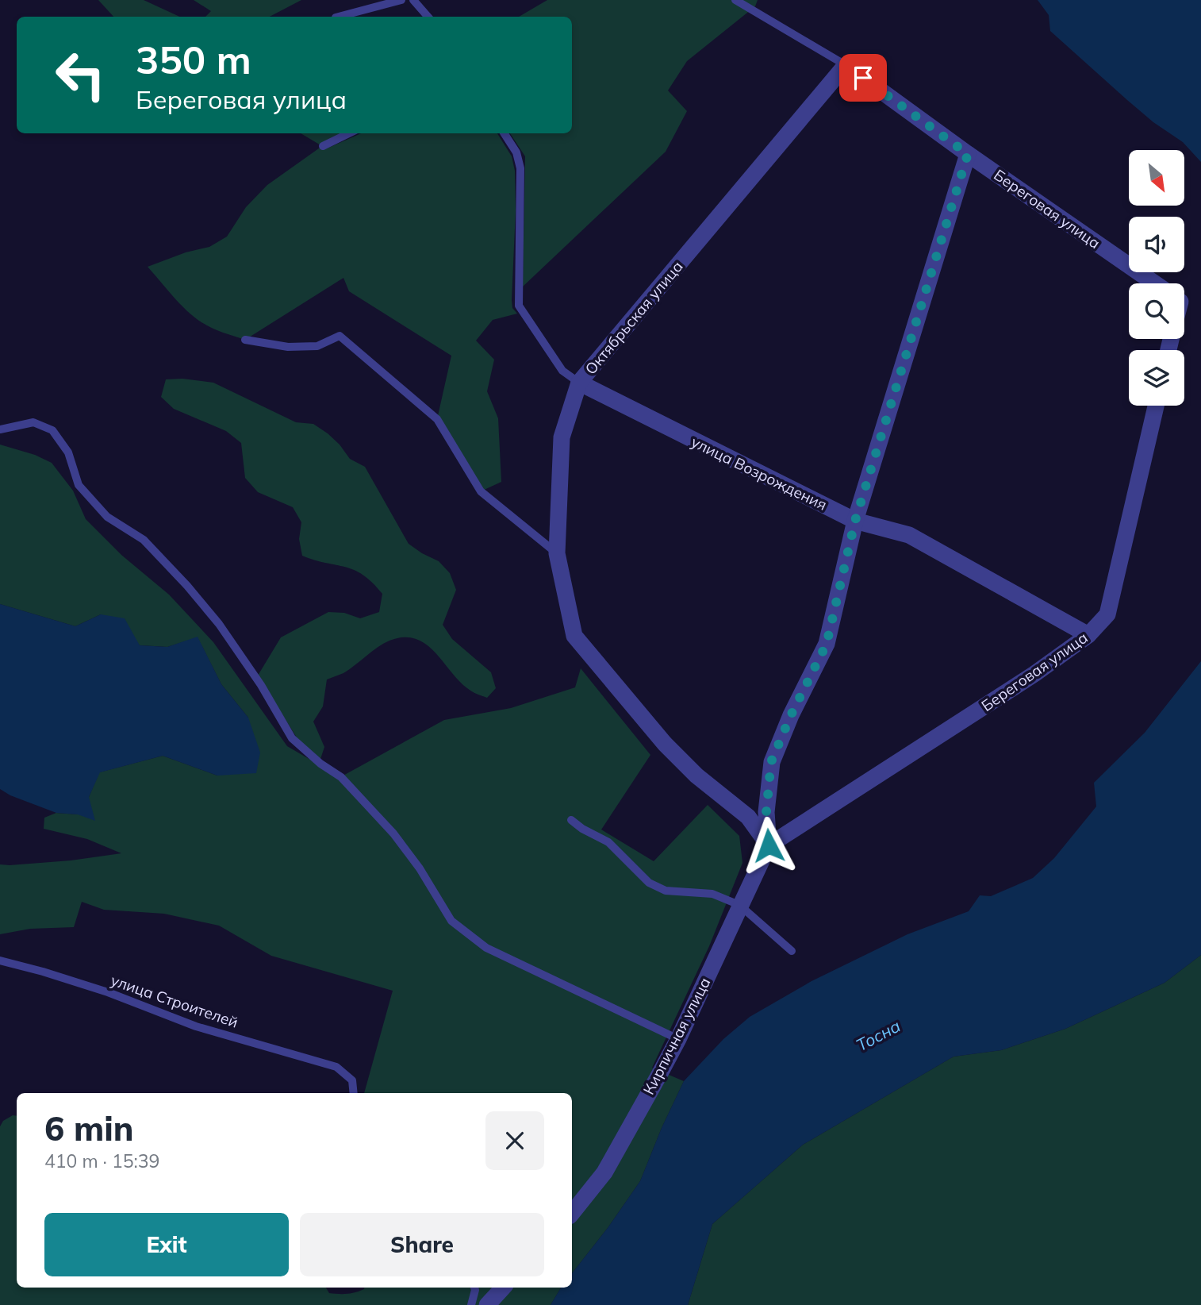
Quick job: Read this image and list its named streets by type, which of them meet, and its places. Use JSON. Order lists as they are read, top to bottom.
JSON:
{
  "streets": {
    "street": [
      "Береговая улица",
      "Октябрьская улица",
      "улица Возрождения",
      "Кирпичная улица"
    ],
    "lane": ["улица Строителей"]
  },
  "crossings": [
    ["Береговая улица", "Октябрьская улица"],
    ["Береговая улица", "улица Возрождения"],
    ["Береговая улица", "Кирпичная улица"],
    ["Октябрьская улица", "улица Возрождения"],
    ["Октябрьская улица", "Кирпичная улица"]
  ],
  "water": ["Тосна"],
  "north": "bottom right",
  "page": {
    "turn": ["350 m", "Береговая улица"],
    "heading": ["6 min", "410 m · 15:39"],
    "buttons": ["Exit", "Share"]
  }
}
